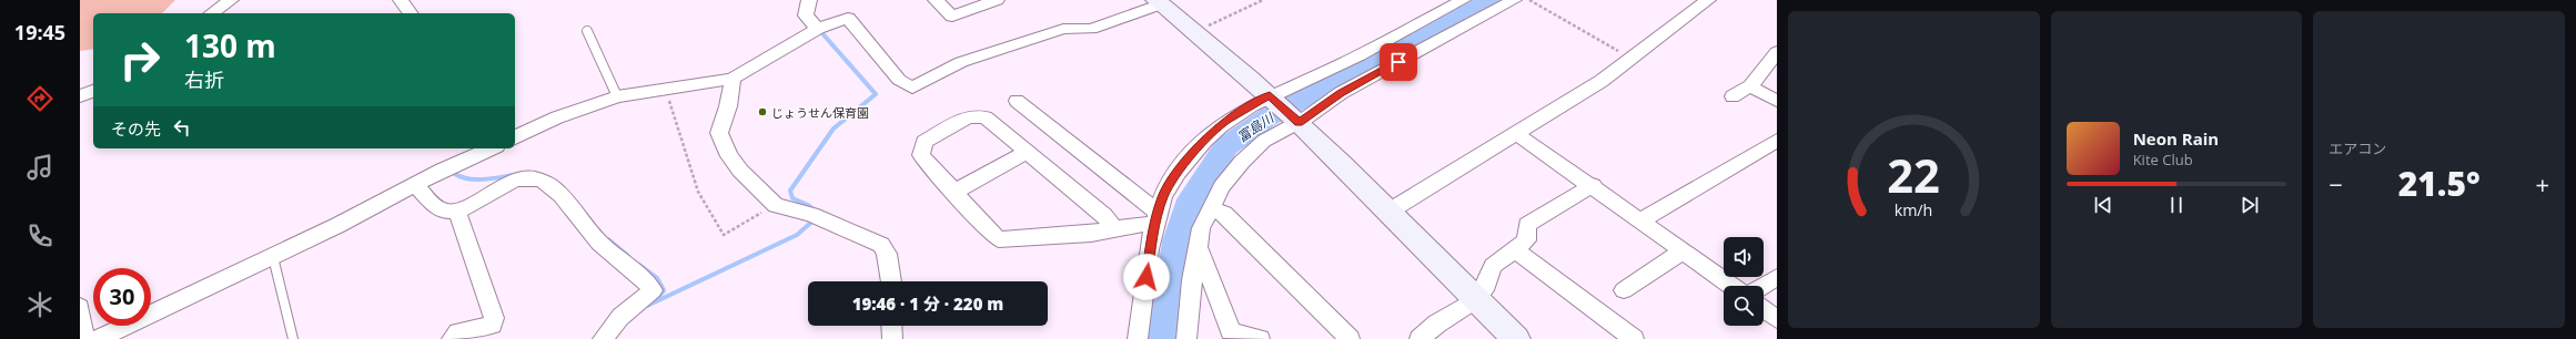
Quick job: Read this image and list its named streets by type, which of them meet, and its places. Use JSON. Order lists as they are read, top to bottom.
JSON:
{
  "water": ["富島川"],
  "places": ["じょうせん保育園"],
  "page": {
    "tabs": "19:45",
    "tile": "エアコン",
    "turn": ["130 m", "右折"],
    "then": "その先",
    "song": ["Neon Rain", "Kite Club"],
    "heat": ["−", "21.5°", "+"],
    "limit": "30",
    "trip": "19:46 · 1 分 · 220 m",
    "gauge": ["22", "km/h"]
  }
}
